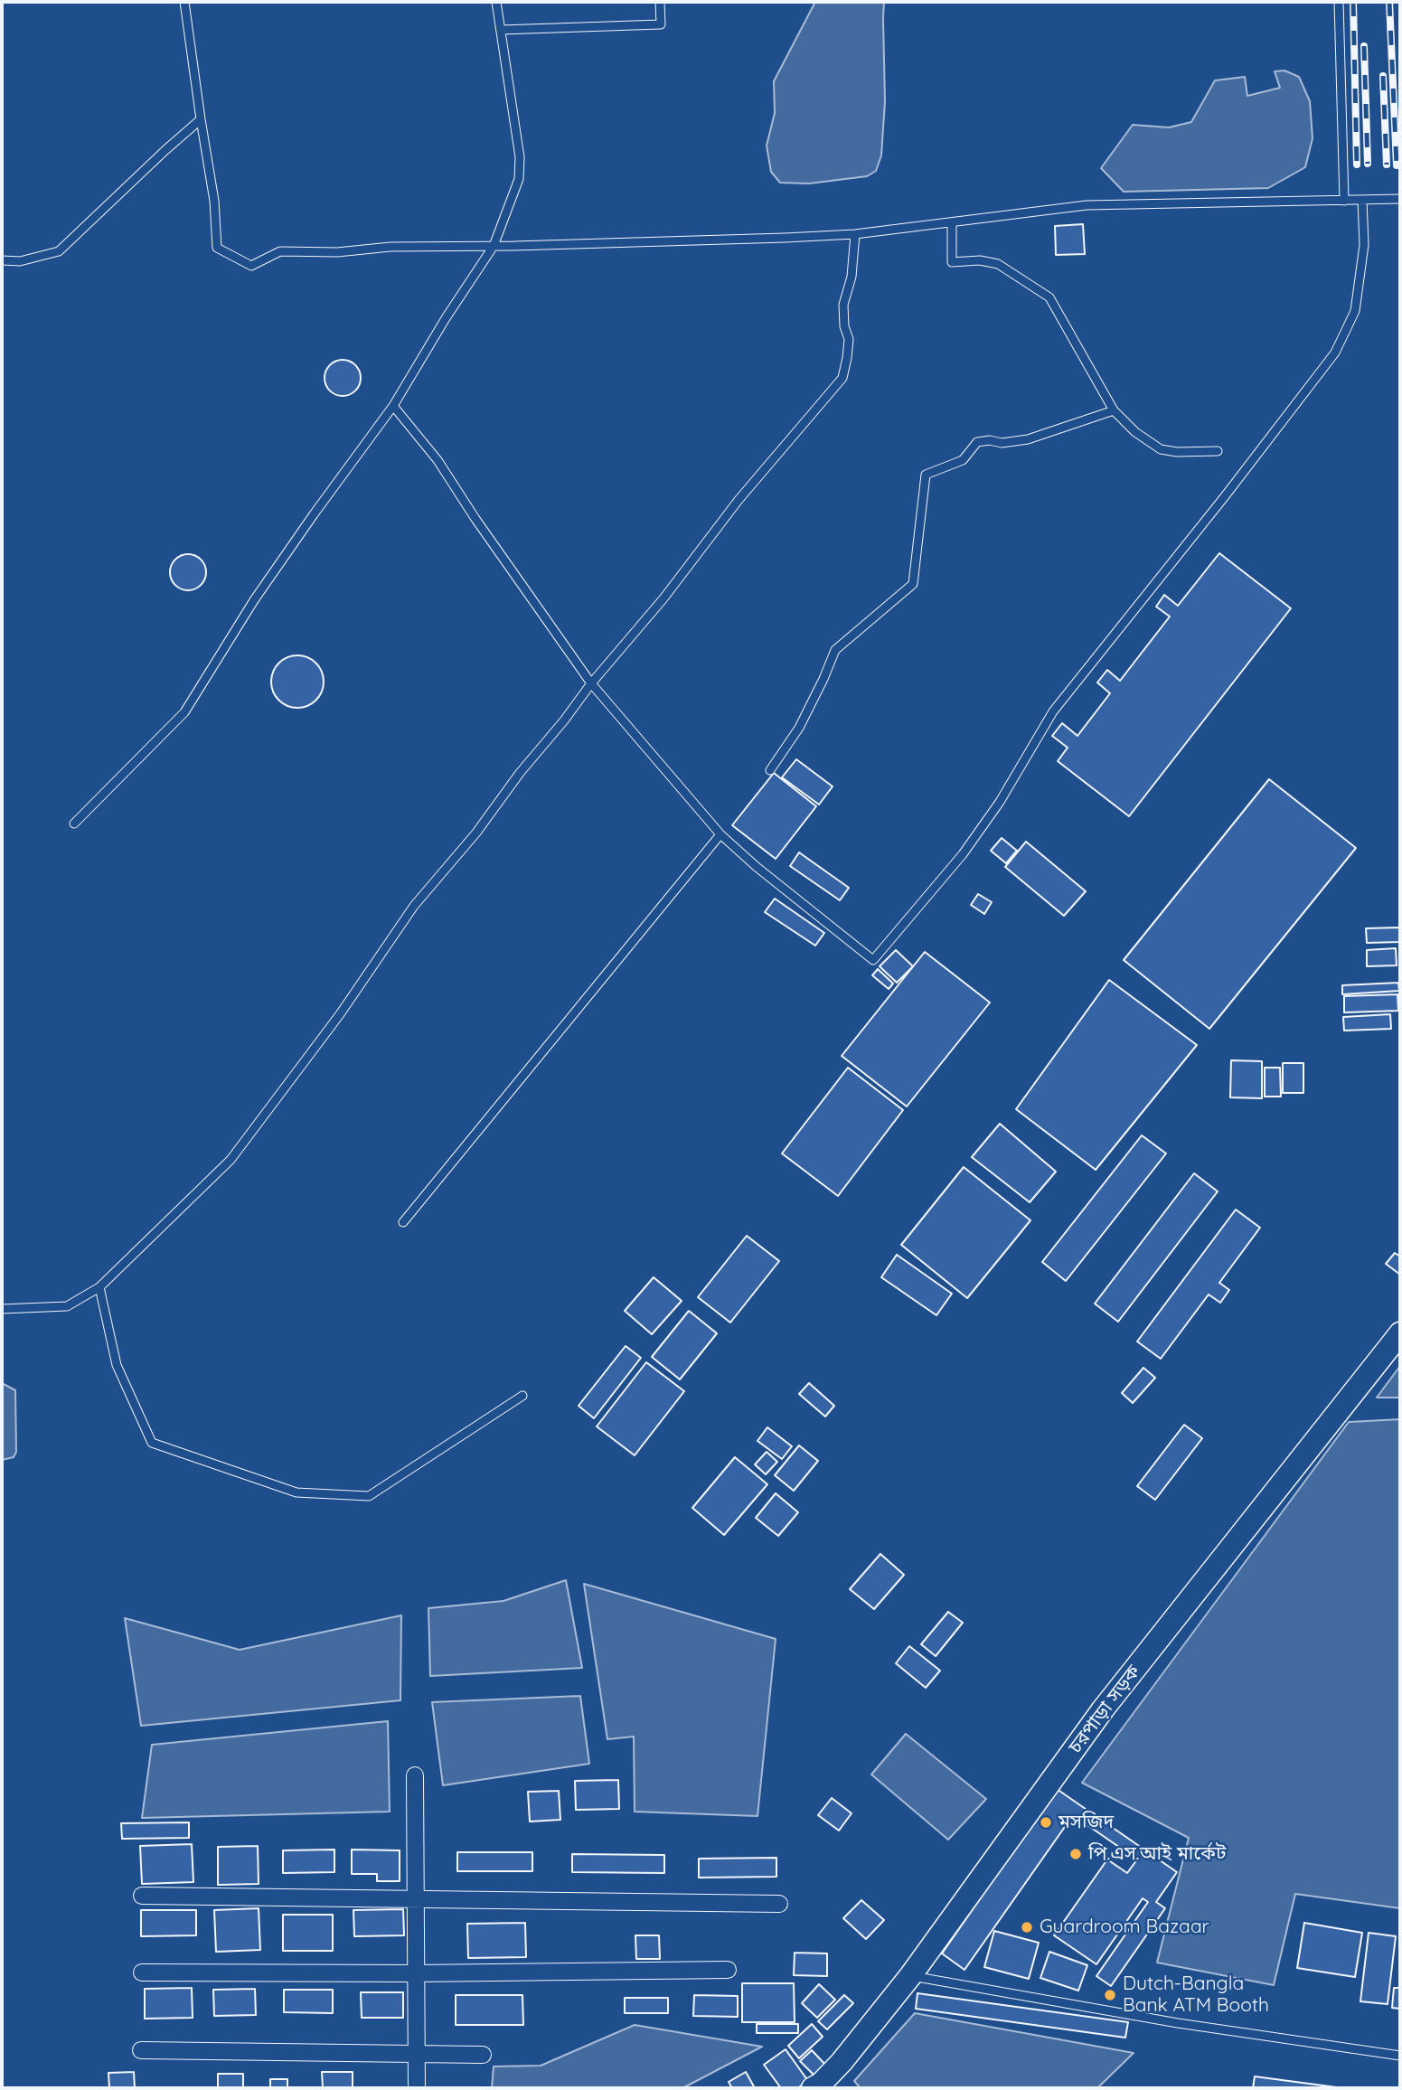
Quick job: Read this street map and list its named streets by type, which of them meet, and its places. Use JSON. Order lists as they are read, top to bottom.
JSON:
{
  "streets": {
    "street": ["চরপাড়া সড়ক"]
  },
  "places": [
    "মসজিদ",
    "পি.এস.আই মার্কেট",
    "Guardroom Bazaar",
    "Dutch-Bangla Bank ATM Booth"
  ]
}
